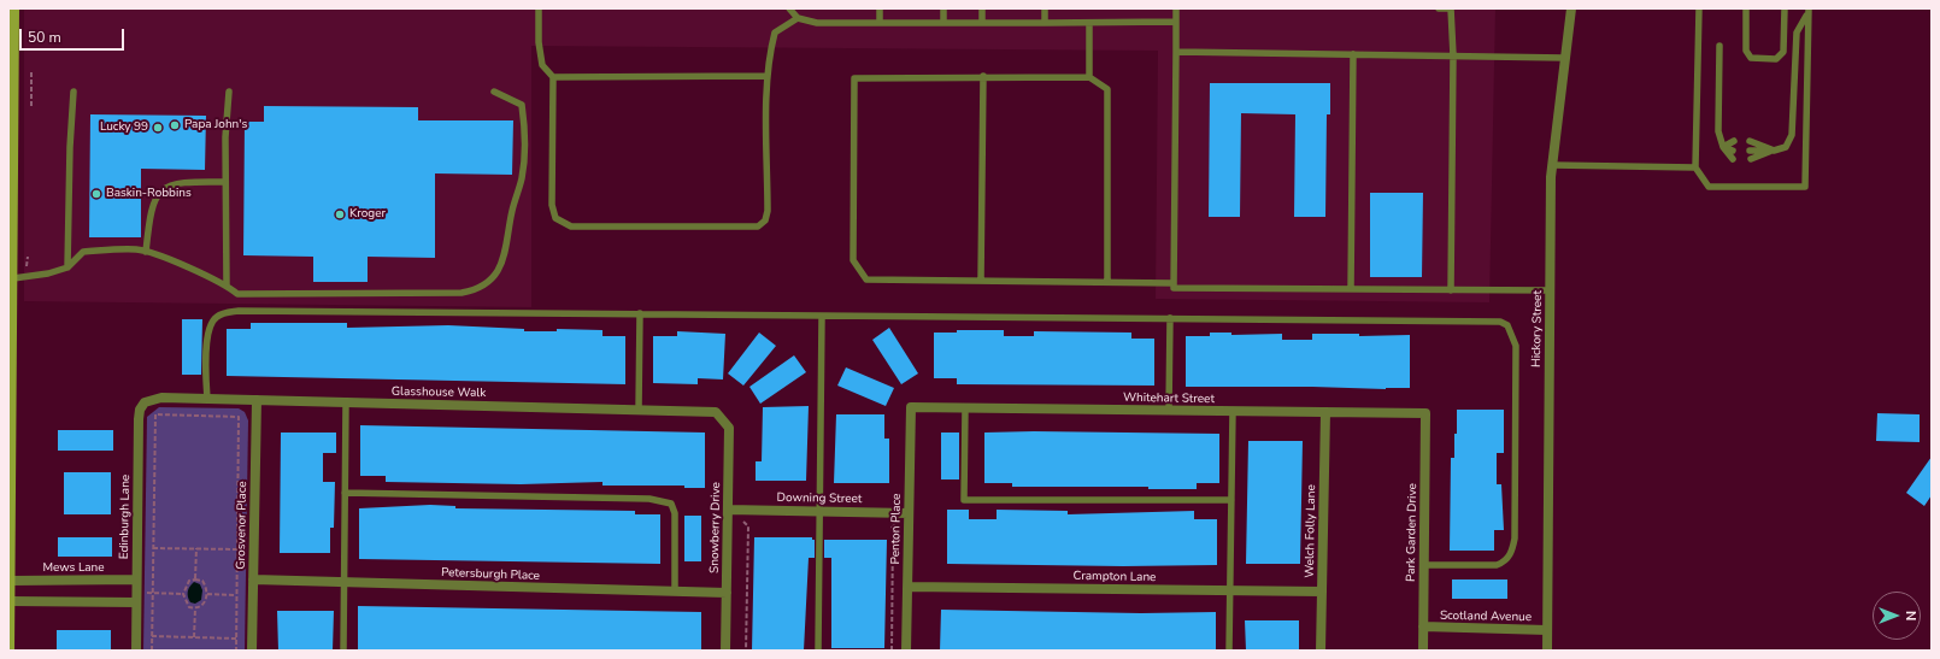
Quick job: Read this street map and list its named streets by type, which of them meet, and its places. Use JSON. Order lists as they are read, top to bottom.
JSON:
{
  "streets": {
    "street": [
      "Hickory Street",
      "Glasshouse Walk",
      "Whitehart Street",
      "Downing Street",
      "Edinburgh Lane",
      "Grosvenor Place",
      "Snowberry Drive",
      "Penton Place",
      "Welch Folly Lane",
      "Park Garden Drive",
      "Mews Lane",
      "Petersburgh Place",
      "Crampton Lane",
      "Scotland Avenue"
    ]
  },
  "crossings": [
    ["Hickory Street", "Scotland Avenue"],
    ["Glasshouse Walk", "Edinburgh Lane"],
    ["Glasshouse Walk", "Grosvenor Place"],
    ["Glasshouse Walk", "Snowberry Drive"],
    ["Whitehart Street", "Penton Place"],
    ["Whitehart Street", "Welch Folly Lane"],
    ["Whitehart Street", "Park Garden Drive"],
    ["Downing Street", "Snowberry Drive"],
    ["Downing Street", "Penton Place"],
    ["Edinburgh Lane", "Mews Lane"],
    ["Grosvenor Place", "Petersburgh Place"],
    ["Snowberry Drive", "Petersburgh Place"],
    ["Penton Place", "Crampton Lane"],
    ["Welch Folly Lane", "Crampton Lane"],
    ["Park Garden Drive", "Scotland Avenue"]
  ],
  "places": [
    "Papa John's",
    "Lucky 99",
    "Baskin-Robbins",
    "Kroger"
  ],
  "scale_bar": "50 m",
  "north": "right"
}
